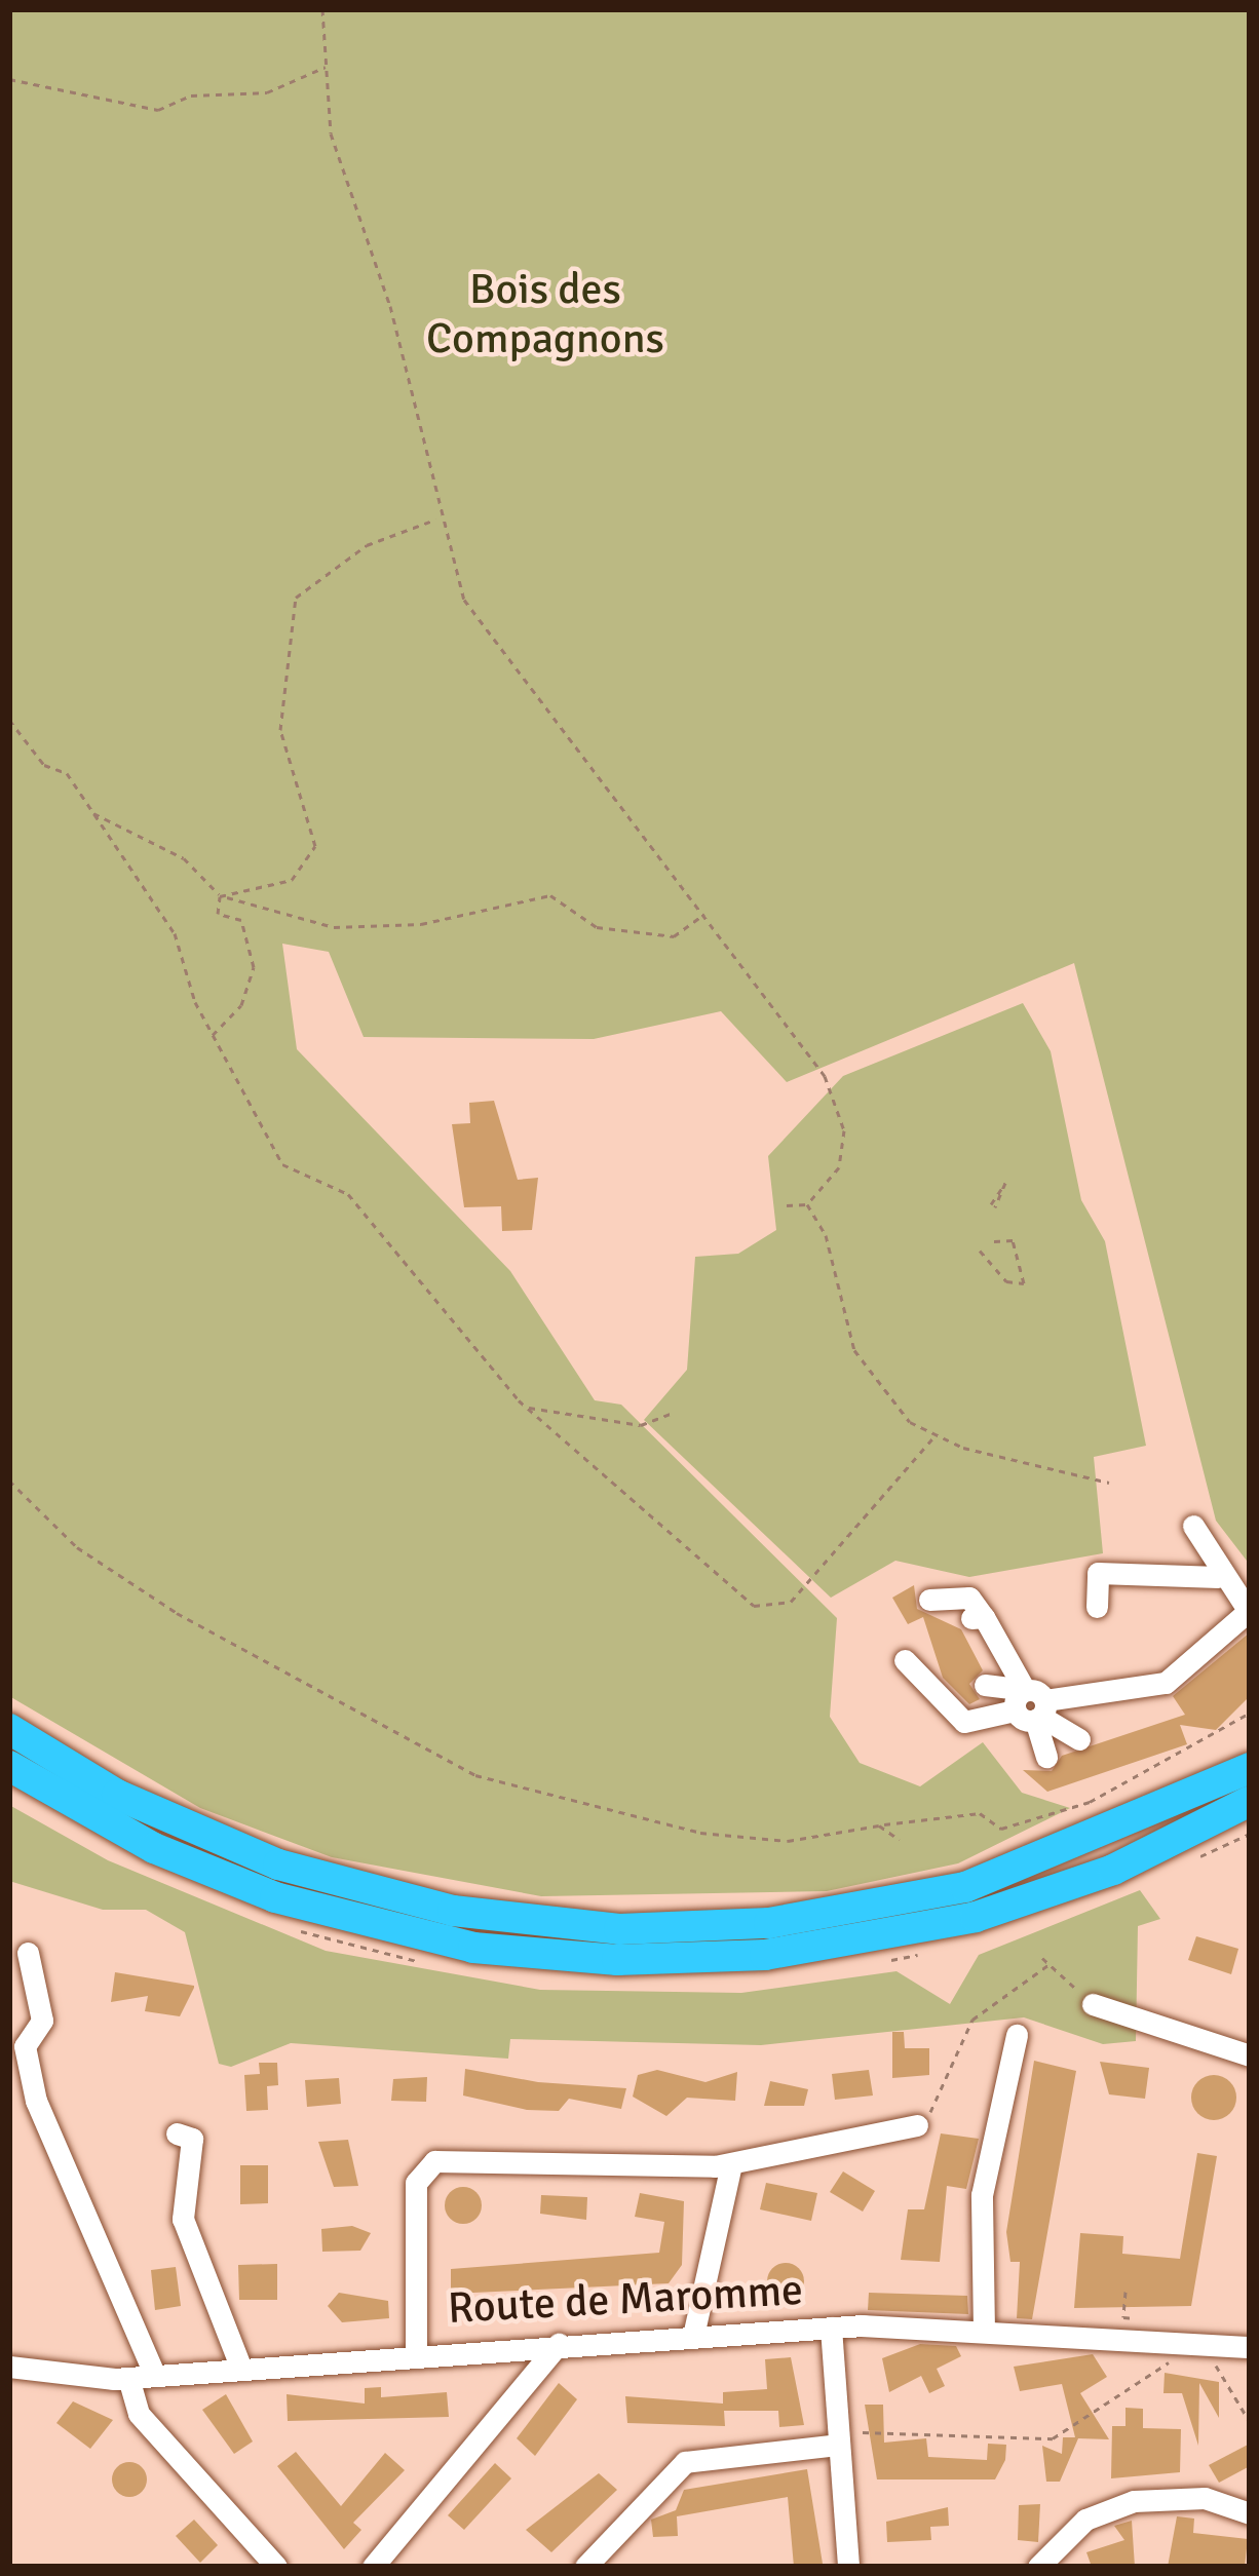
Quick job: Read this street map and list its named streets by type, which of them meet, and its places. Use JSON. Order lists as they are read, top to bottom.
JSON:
{
  "streets": {
    "street": ["Route de Maromme"]
  },
  "parks": ["Bois des Compagnons"]
}
